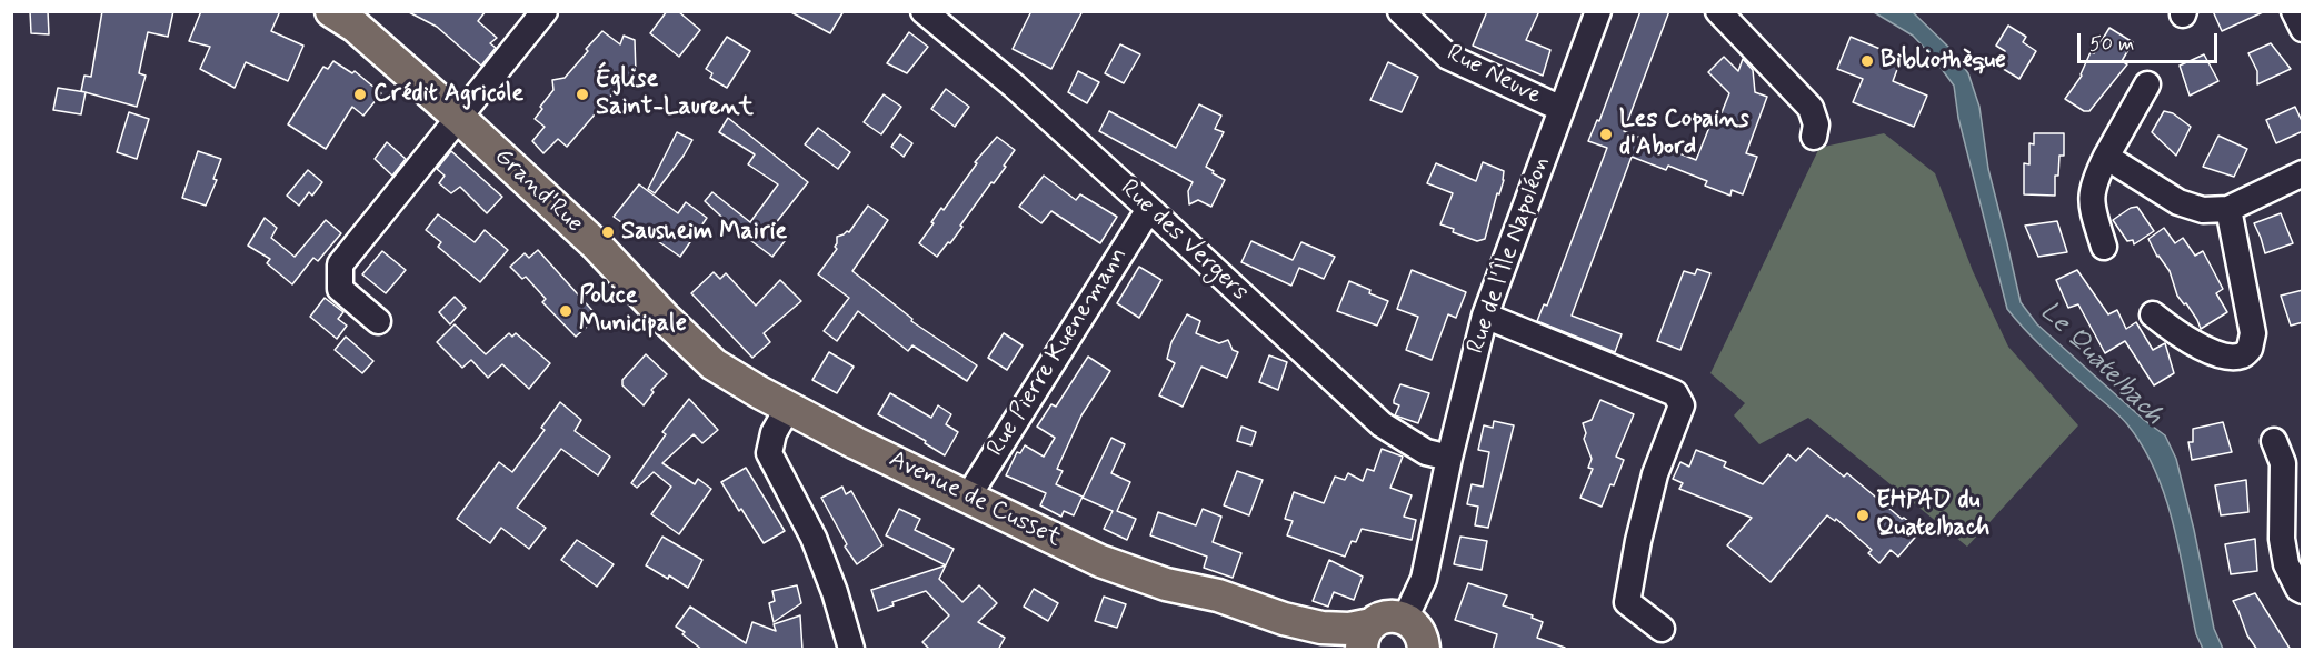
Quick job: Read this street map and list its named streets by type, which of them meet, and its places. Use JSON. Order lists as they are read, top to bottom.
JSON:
{
  "streets": {
    "main road": ["Grand'Rue", "Avenue de Cusset"],
    "street": [
      "Rue Neuve",
      "Rue des Vergers",
      "Rue de l'Île Napoléon",
      "Rue Pierre Kuenemann"
    ]
  },
  "crossings": [
    ["Rue Neuve", "Rue de l'Île Napoléon"],
    ["Grand'Rue", "Avenue de Cusset"],
    ["Rue des Vergers", "Rue de l'Île Napoléon"],
    ["Rue des Vergers", "Rue Pierre Kuenemann"],
    ["Rue de l'Île Napoléon", "Avenue de Cusset"],
    ["Rue Pierre Kuenemann", "Avenue de Cusset"]
  ],
  "water": ["Le Quatelbach"],
  "places": [
    "Bibliothèque",
    "Crédit Agricole",
    "Église Saint-Laurent",
    "Les Copains d'Abord",
    "Sausheim Mairie",
    "Police Municipale",
    "EHPAD du Quatelbach"
  ],
  "scale_bar": "50 m"
}
